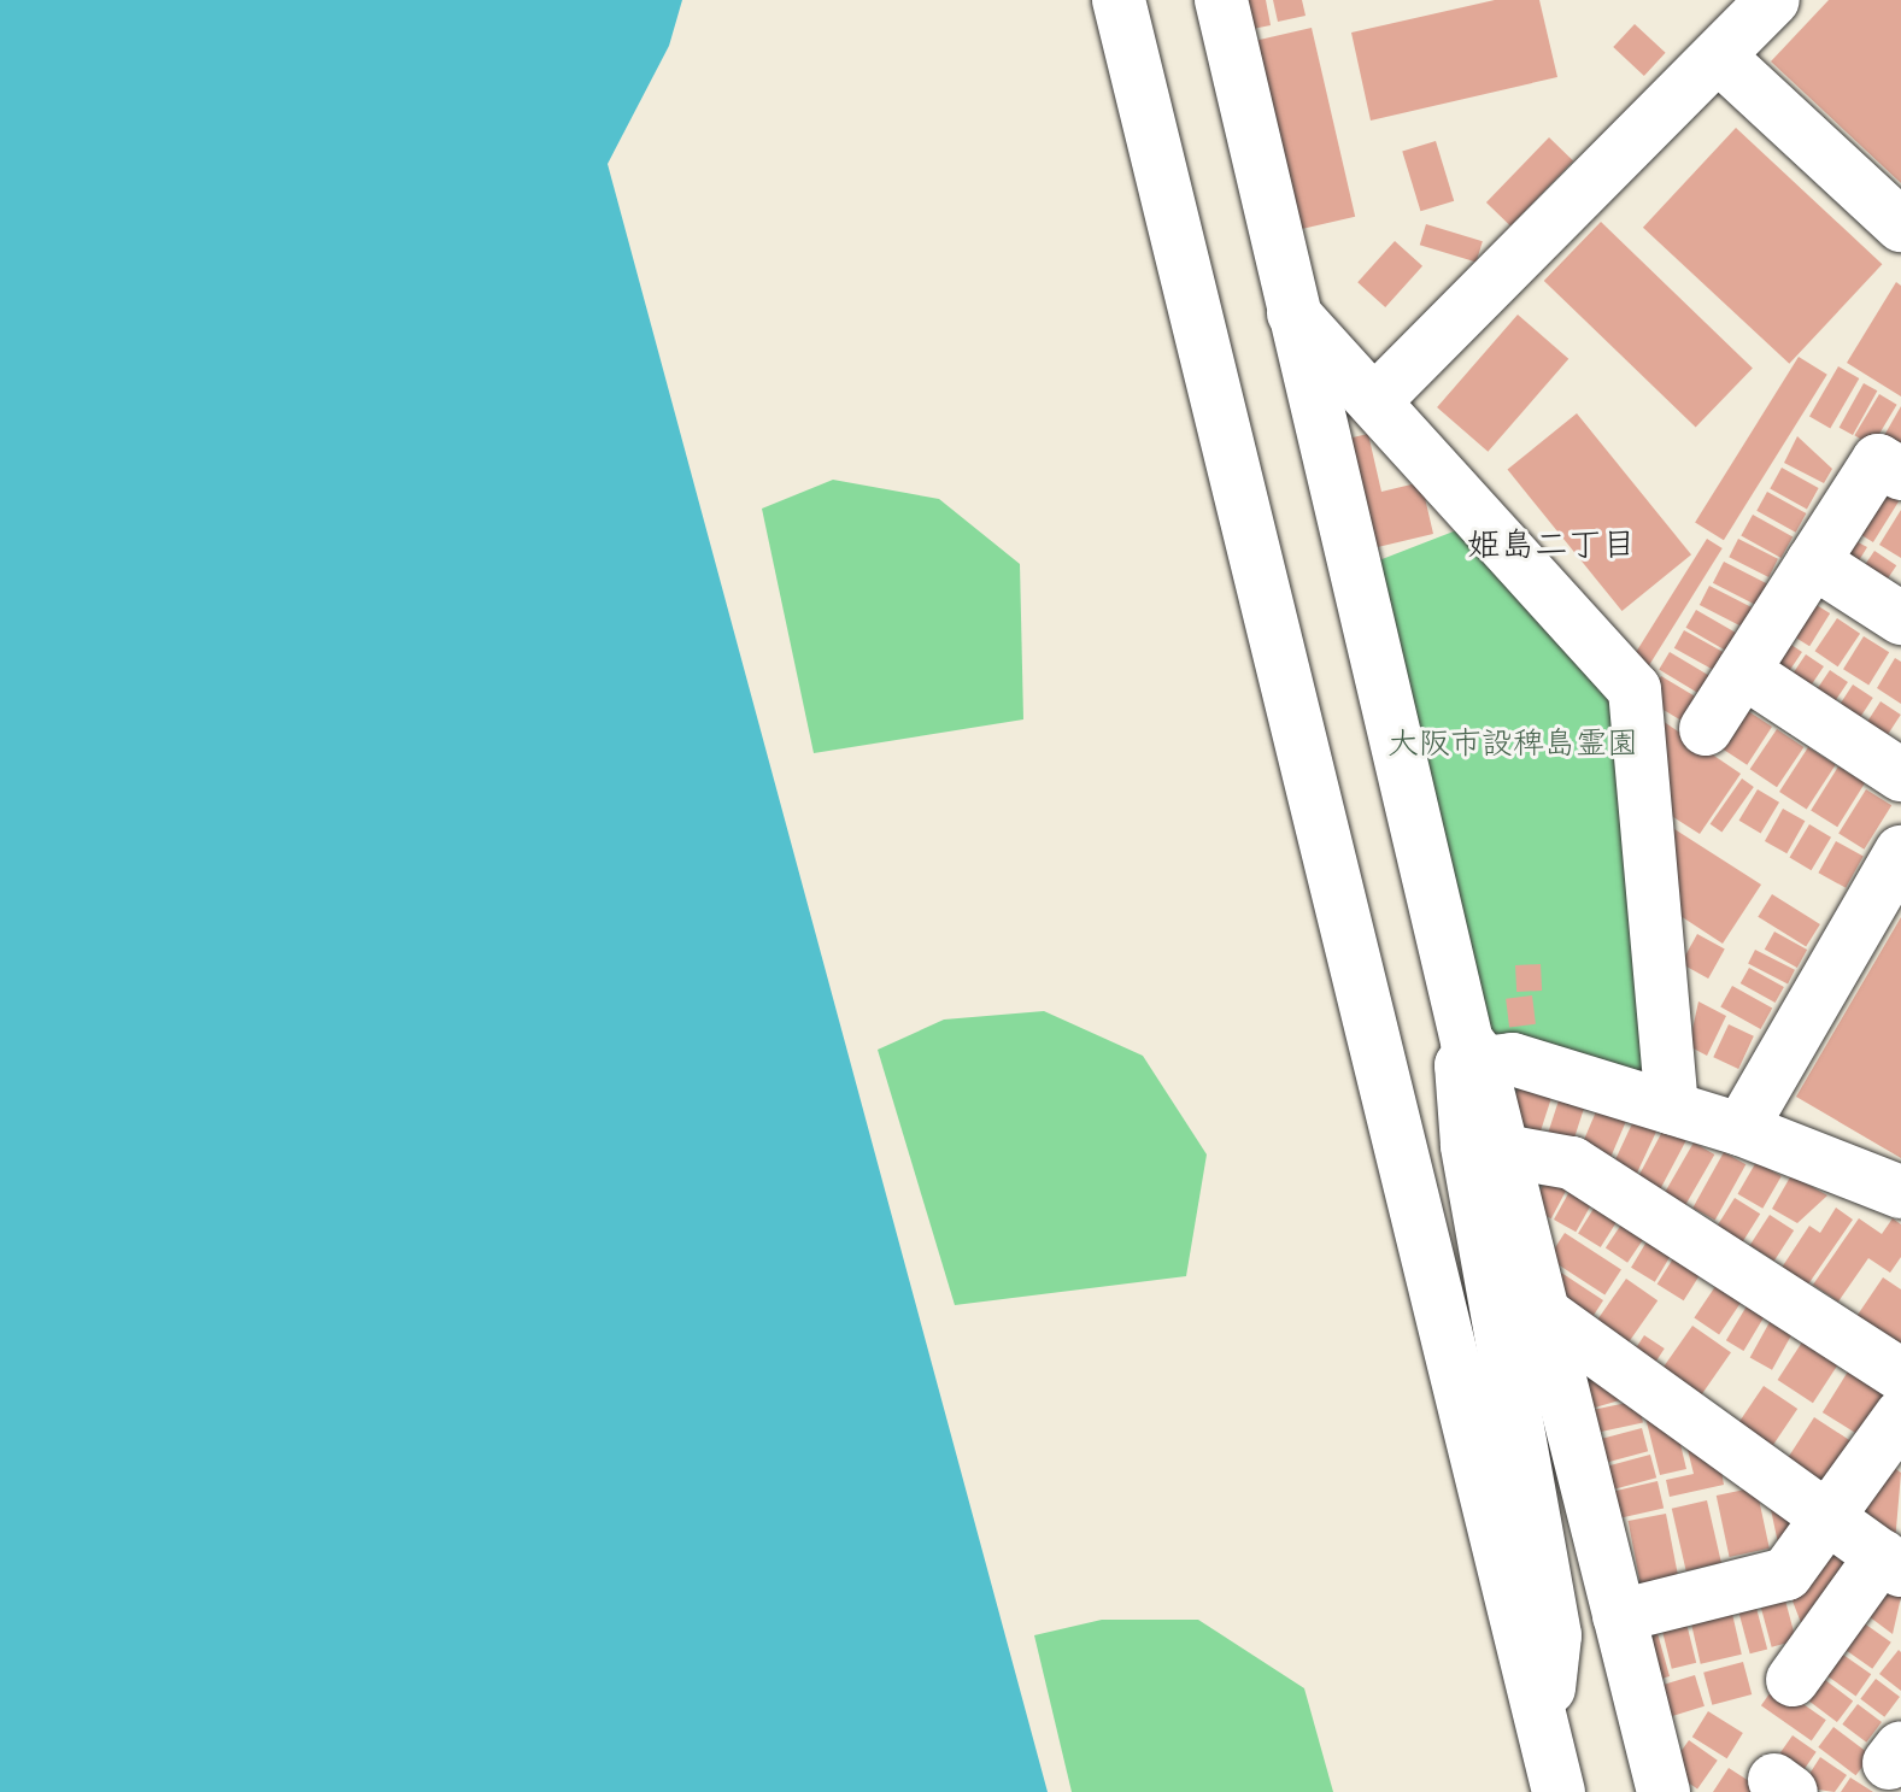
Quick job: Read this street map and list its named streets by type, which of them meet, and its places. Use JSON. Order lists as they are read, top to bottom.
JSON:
{
  "districts": ["姫島二丁目"],
  "parks": ["大阪市設稗島霊園"]
}
